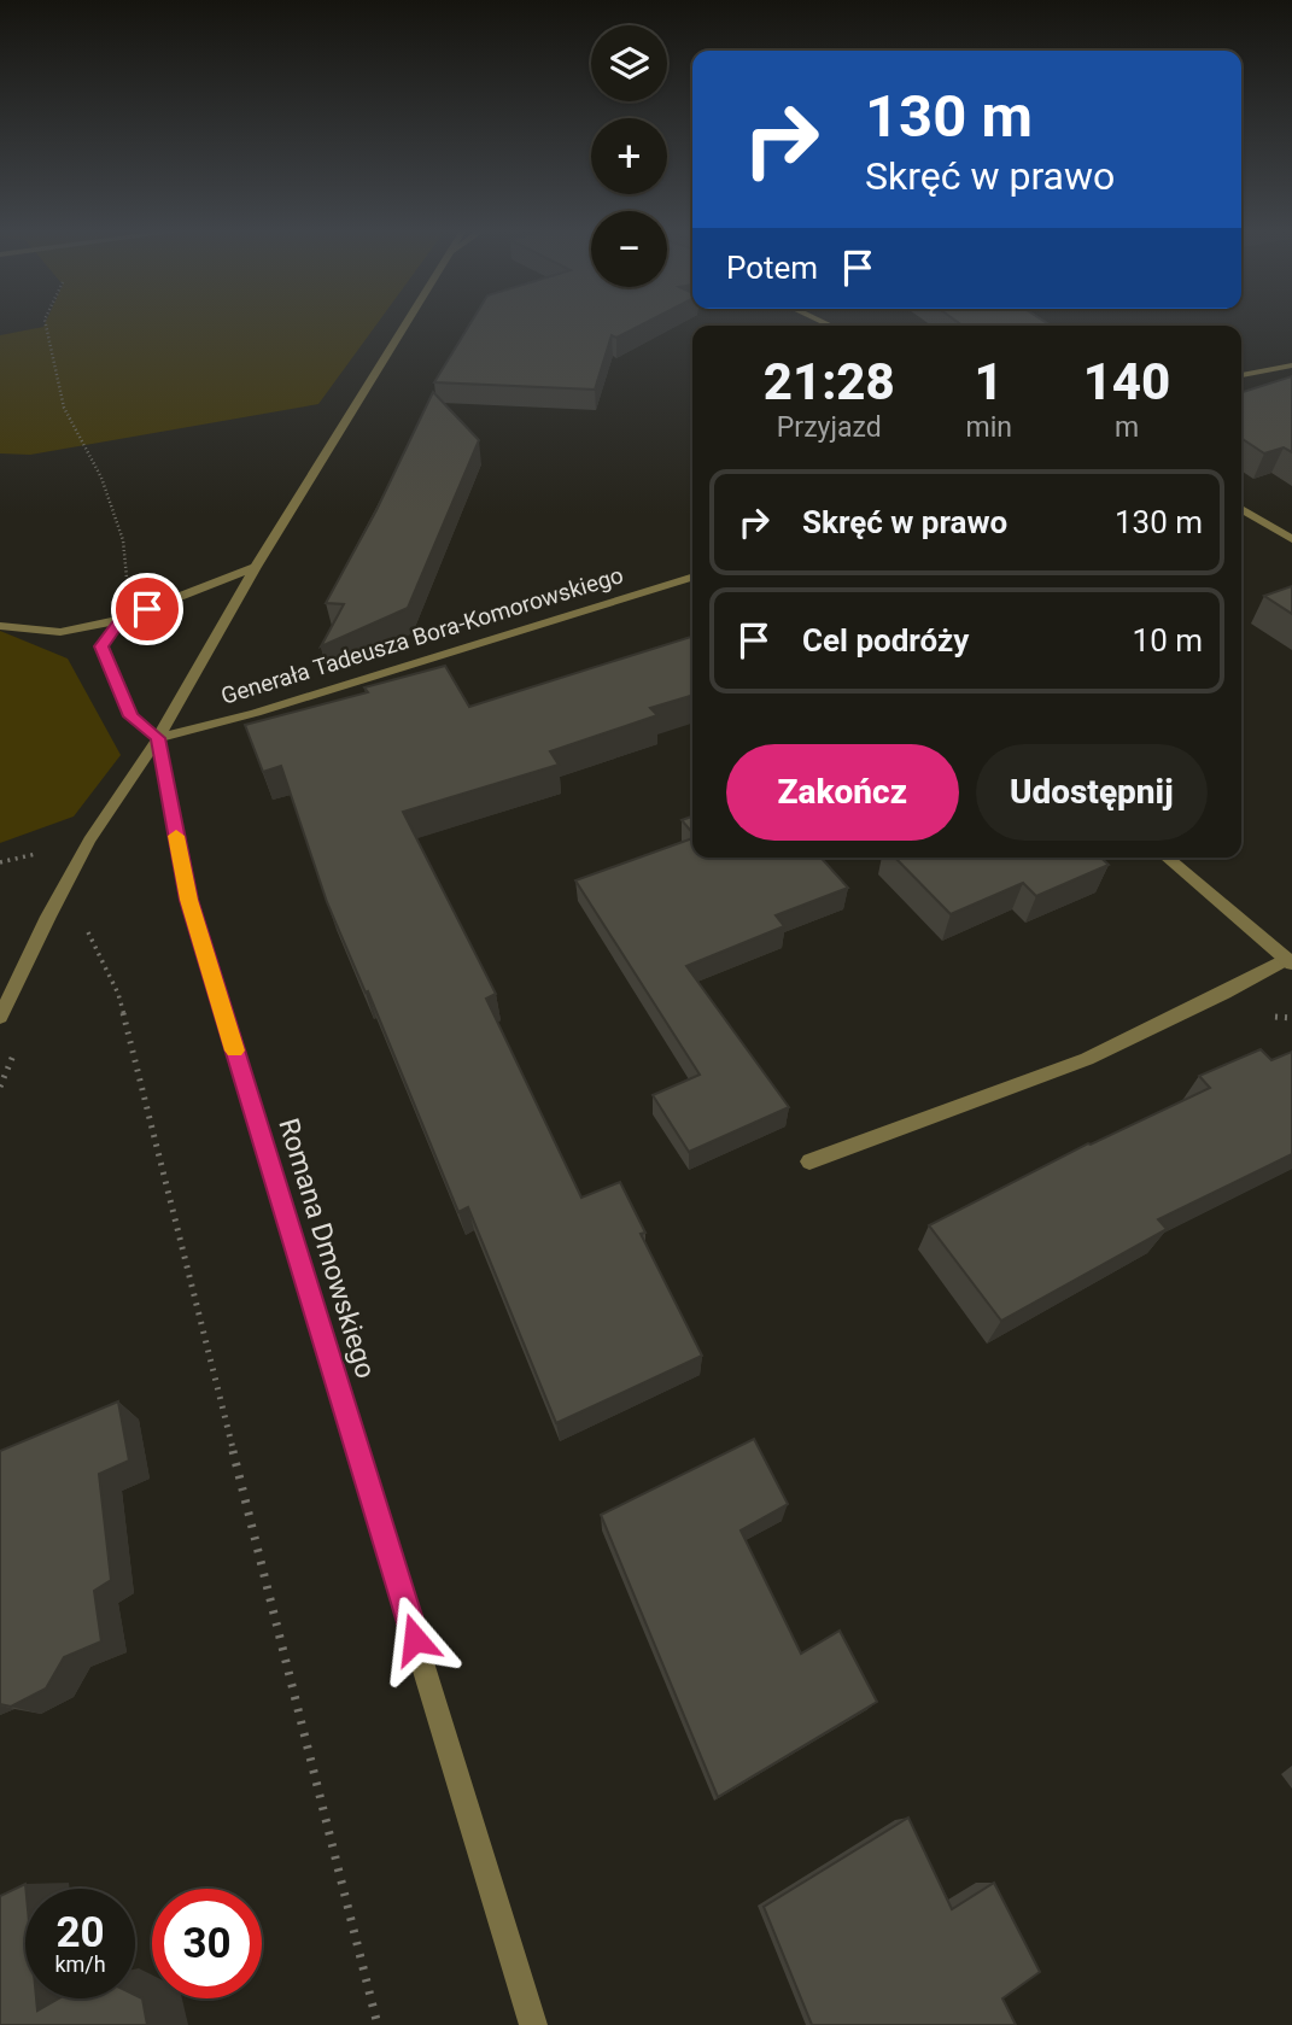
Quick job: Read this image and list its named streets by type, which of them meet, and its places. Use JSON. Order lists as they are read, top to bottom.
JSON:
{
  "streets": {
    "street": ["Generała Tadeusza Bora-Komorowskiego", "Romana Dmowskiego"]
  },
  "crossings": [
    ["Generała Tadeusza Bora-Komorowskiego", "Romana Dmowskiego"]
  ],
  "page": {
    "map_buttons": ["+", "−"],
    "turn": ["130 m", "Skręć w prawo"],
    "then": "Potem",
    "eta": [
      "21:28",
      "Przyjazd",
      "1",
      "min",
      "140",
      "m"
    ],
    "list": [
      {
        "name": "Skręć w prawo",
        "value": "130 m"
      },
      {
        "name": "Cel podróży",
        "value": "10 m"
      }
    ],
    "buttons": ["Zakończ", "Udostępnij"],
    "speed": "20 km/h",
    "limit": "30"
  }
}
